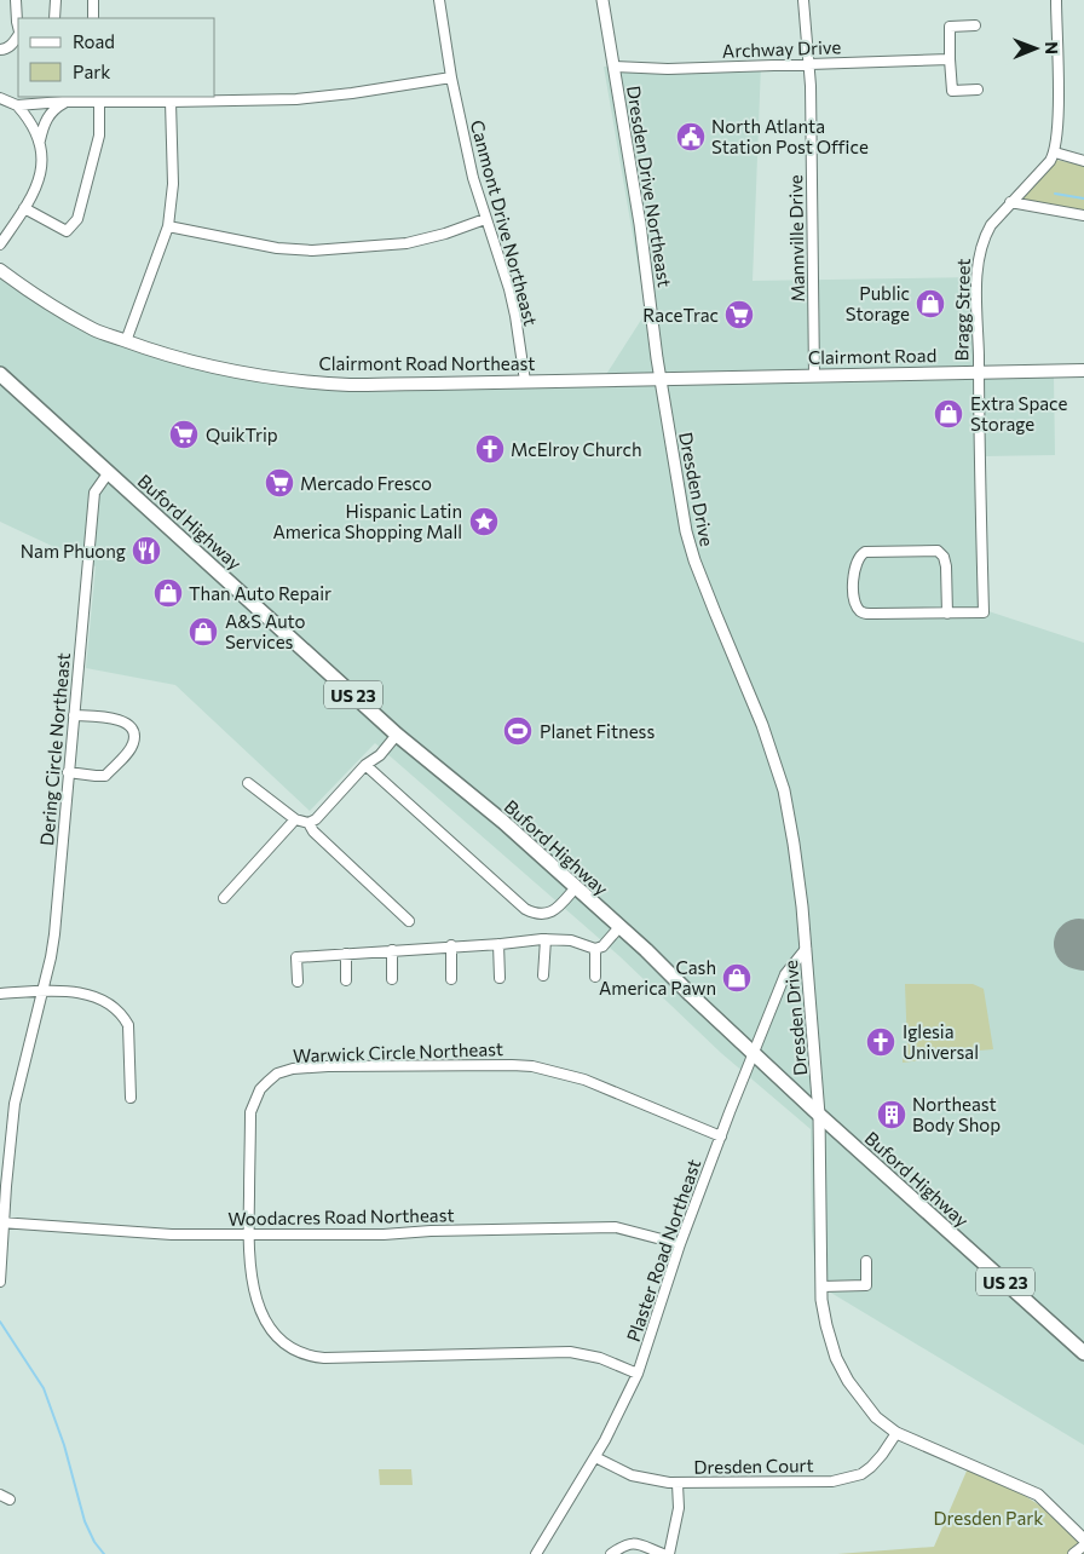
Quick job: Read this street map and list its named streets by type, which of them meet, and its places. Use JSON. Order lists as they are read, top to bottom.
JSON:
{
  "streets": {
    "main road": [
      "Clairmont Road",
      "Clairmont Road Northeast",
      "Buford Highway",
      "US 23"
    ],
    "street": [
      "Archway Drive",
      "Dresden Drive Northeast",
      "Canmont Drive Northeast",
      "Mannville Drive",
      "Bragg Street",
      "Dresden Drive",
      "Dering Circle Northeast",
      "Warwick Circle Northeast",
      "Woodacres Road Northeast",
      "Plaster Road Northeast",
      "Dresden Court"
    ]
  },
  "crossings": [
    ["Archway Drive", "Dresden Drive Northeast"],
    ["Archway Drive", "Mannville Drive"],
    ["Dresden Drive Northeast", "Clairmont Road"],
    ["Dresden Drive Northeast", "Clairmont Road Northeast"],
    ["Dresden Drive Northeast", "Dresden Drive"],
    ["Canmont Drive Northeast", "Clairmont Road Northeast"],
    ["Mannville Drive", "Clairmont Road"],
    ["Bragg Street", "Clairmont Road"],
    ["Clairmont Road", "Clairmont Road Northeast"],
    ["Clairmont Road", "Dresden Drive"],
    ["Clairmont Road Northeast", "Dresden Drive"],
    ["Dresden Drive", "Buford Highway"],
    ["Dresden Drive", "Plaster Road Northeast"],
    ["Dresden Drive", "Dresden Court"],
    ["Buford Highway", "Dering Circle Northeast"],
    ["Buford Highway", "Plaster Road Northeast"],
    ["Dering Circle Northeast", "Woodacres Road Northeast"],
    ["Warwick Circle Northeast", "Woodacres Road Northeast"],
    ["Warwick Circle Northeast", "Plaster Road Northeast"],
    ["Woodacres Road Northeast", "Plaster Road Northeast"],
    ["Plaster Road Northeast", "Dresden Court"]
  ],
  "parks": ["Dresden Park"],
  "places": {
    "public building": ["North Atlanta Station Post Office"],
    "shop": [
      "Public Storage",
      "Extra Space Storage",
      "Than Auto Repair",
      "A&S Auto Services",
      "Cash America Pawn"
    ],
    "supermarket": ["RaceTrac", "QuikTrip", "Mercado Fresco"],
    "church": ["McElroy Church", "Iglesia Universal"],
    "place": ["Hispanic Latin America Shopping Mall"],
    "restaurant": ["Nam Phuong"],
    "sports": ["Planet Fitness"],
    "building": ["Northeast Body Shop"]
  },
  "legend": ["Road", "Park"],
  "north": "right"
}
